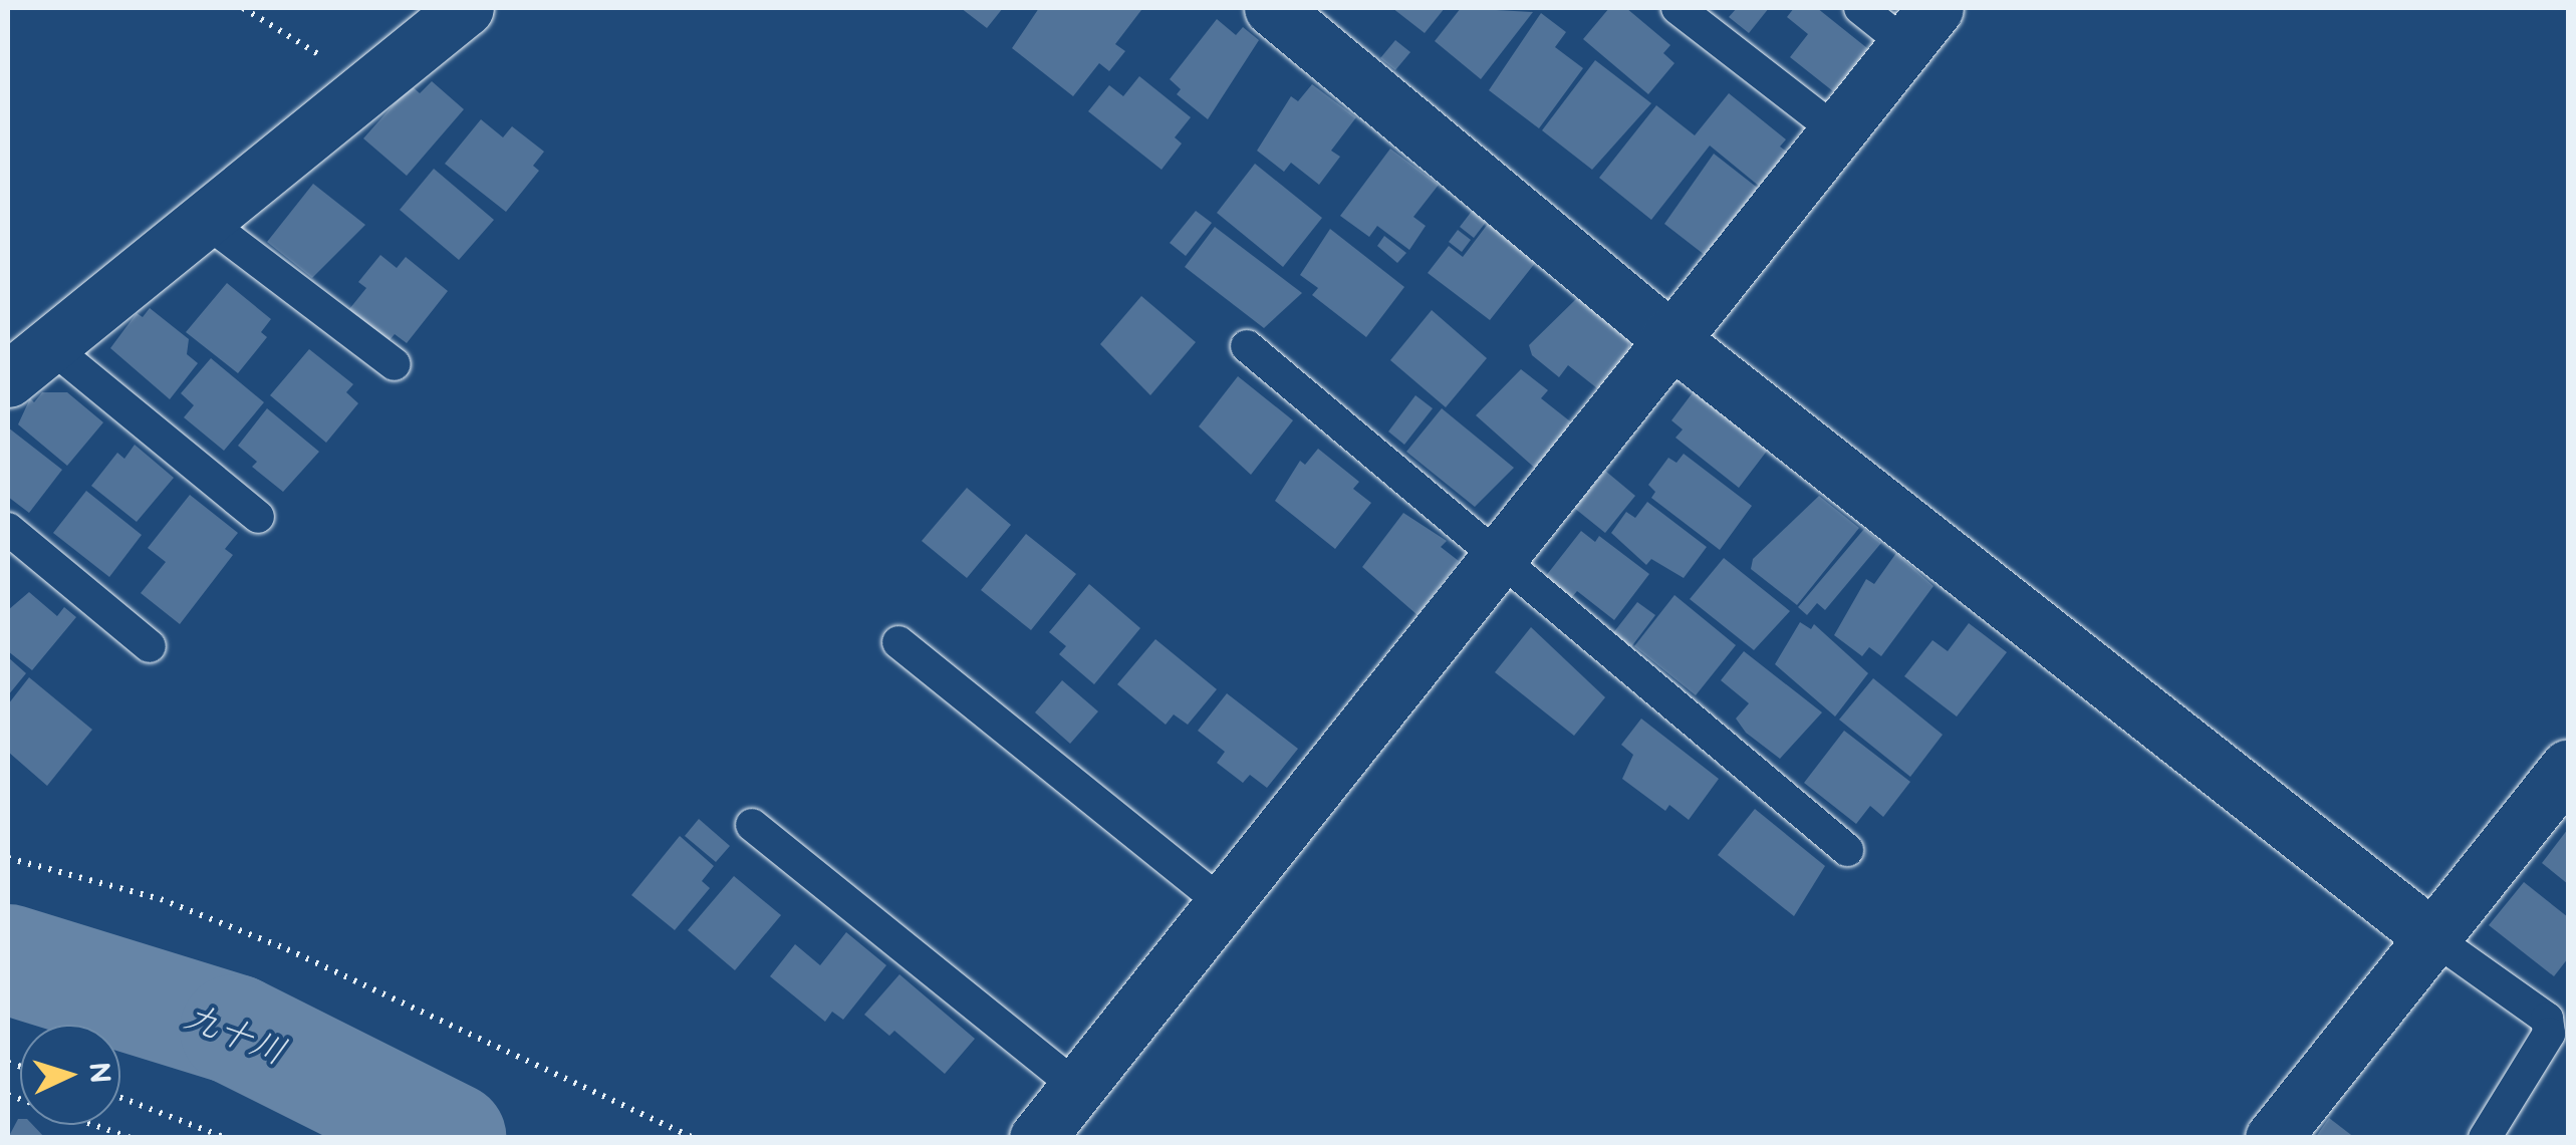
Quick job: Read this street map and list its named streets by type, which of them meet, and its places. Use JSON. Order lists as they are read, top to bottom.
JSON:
{
  "water": ["九十川"],
  "north": "right"
}
